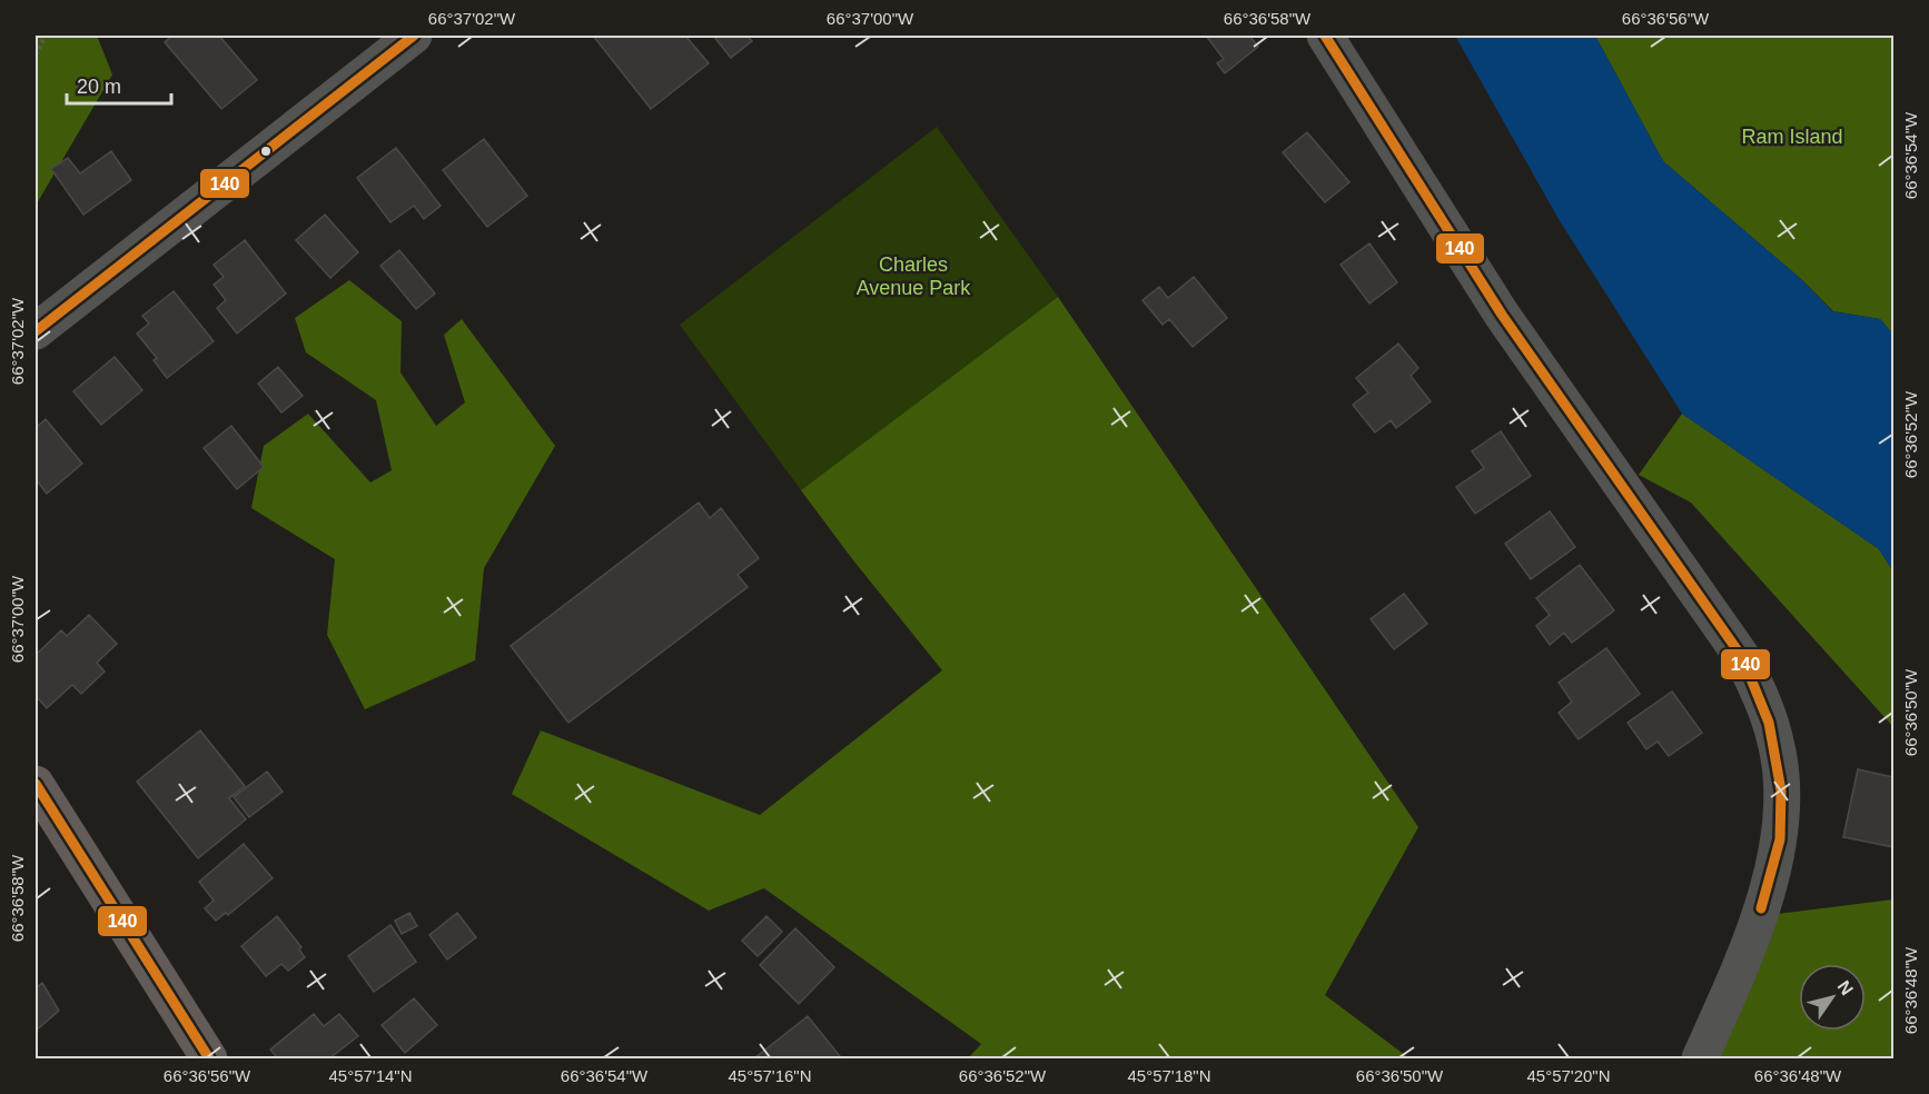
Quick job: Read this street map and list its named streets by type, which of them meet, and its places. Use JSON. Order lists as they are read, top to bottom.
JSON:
{
  "parks": ["Ram Island", "Charles Avenue Park"],
  "lines": ["transit line 140"],
  "scale_bar": "20 m",
  "north": "top right",
  "coordinates": [
    "66°37'02\"W",
    "66°37'00\"W",
    "66°36'58\"W",
    "66°36'56\"W",
    "66°36'54\"W",
    "66°36'52\"W",
    "66°36'50\"W",
    "66°36'48\"W",
    "45°57'14\"N",
    "45°57'16\"N",
    "45°57'18\"N",
    "45°57'20\"N"
  ]
}
